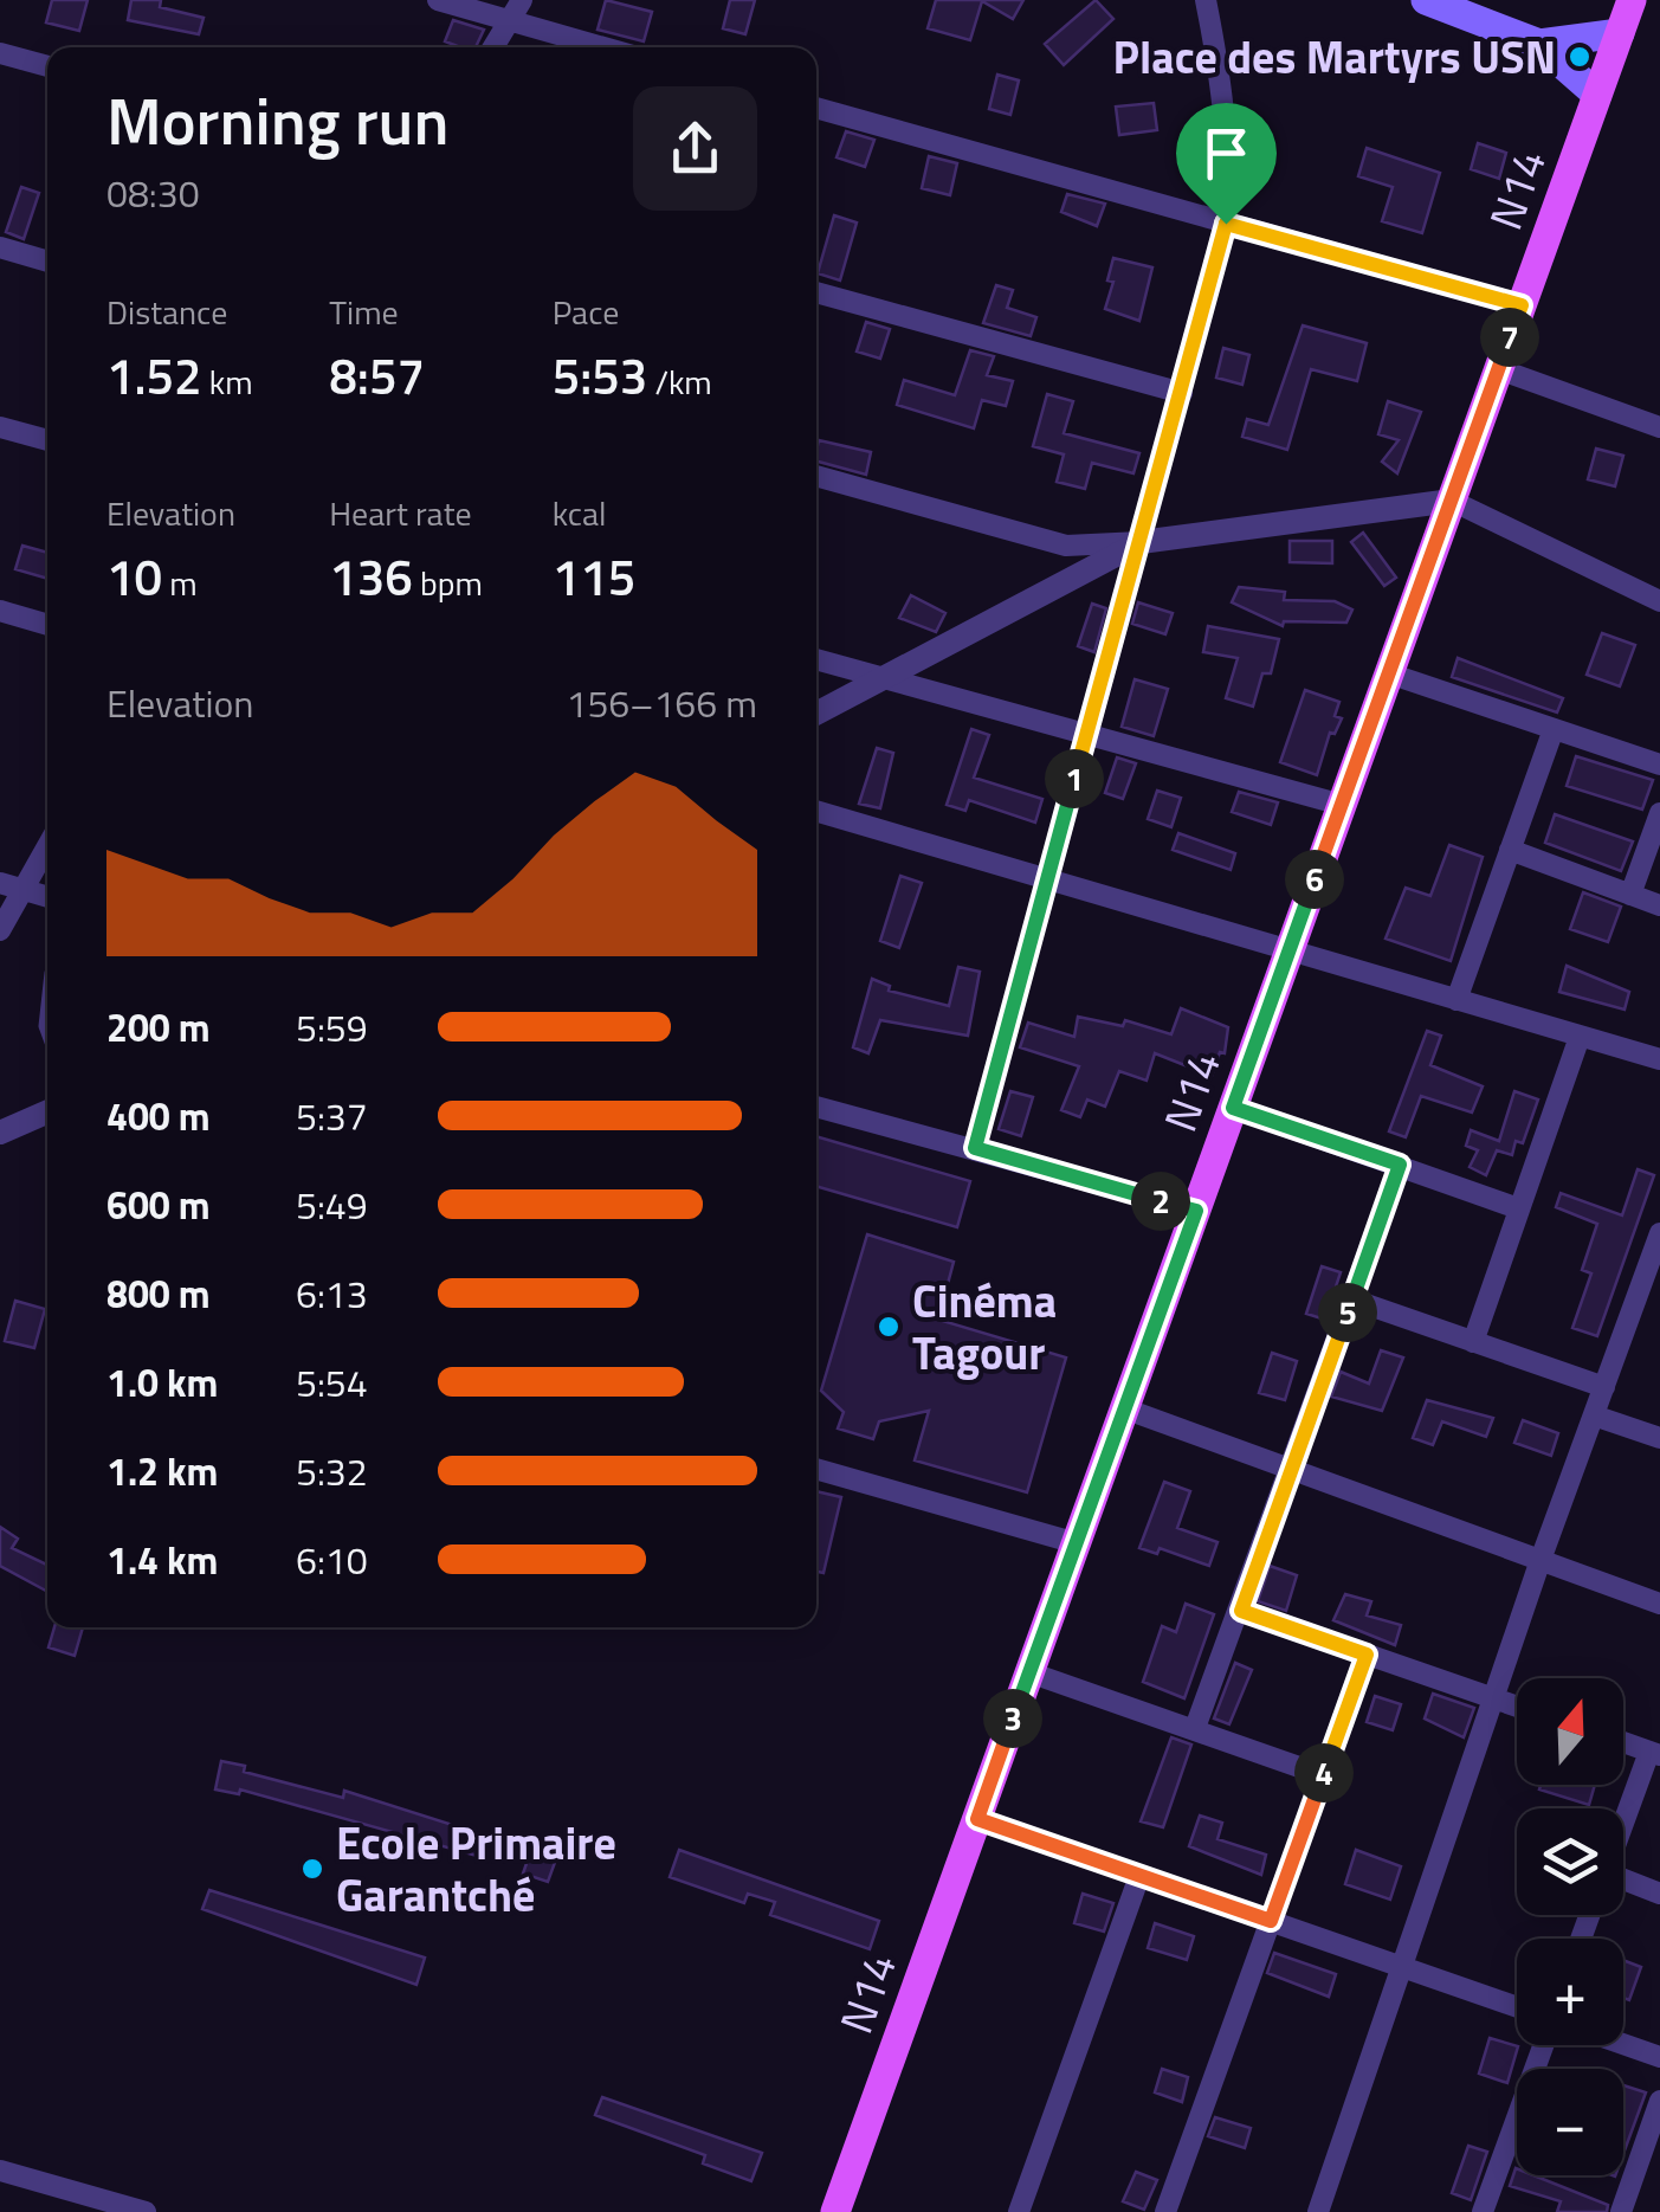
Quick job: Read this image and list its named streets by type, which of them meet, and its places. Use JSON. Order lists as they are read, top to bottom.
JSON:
{
  "streets": {
    "main road": ["N14"]
  },
  "places": ["Place des Martyrs USN", "Cinéma Tagour", "Ecole Primaire Garantché"],
  "north": "top",
  "page": {
    "heading": ["Morning run", "08:30"],
    "stats": [
      ["Distance", "1.52 km"],
      ["Time", "8:57"],
      ["Pace", "5:53 /km"],
      ["Elevation", "10 m"],
      ["Heart rate", "136 bpm"],
      ["kcal", "115"]
    ],
    "pins": [
      "7",
      "1",
      "6",
      "2",
      "5",
      "3",
      "4"
    ],
    "chart": ["Elevation", "156–166 m"],
    "list": [
      {
        "name": "200 m",
        "note": "5:59"
      },
      {
        "name": "400 m",
        "note": "5:37"
      },
      {
        "name": "600 m",
        "note": "5:49"
      },
      {
        "name": "800 m",
        "note": "6:13"
      },
      {
        "name": "1.0 km",
        "note": "5:54"
      },
      {
        "name": "1.2 km",
        "note": "5:32"
      },
      {
        "name": "1.4 km",
        "note": "6:10"
      }
    ],
    "map_buttons": ["+", "−"]
  }
}
